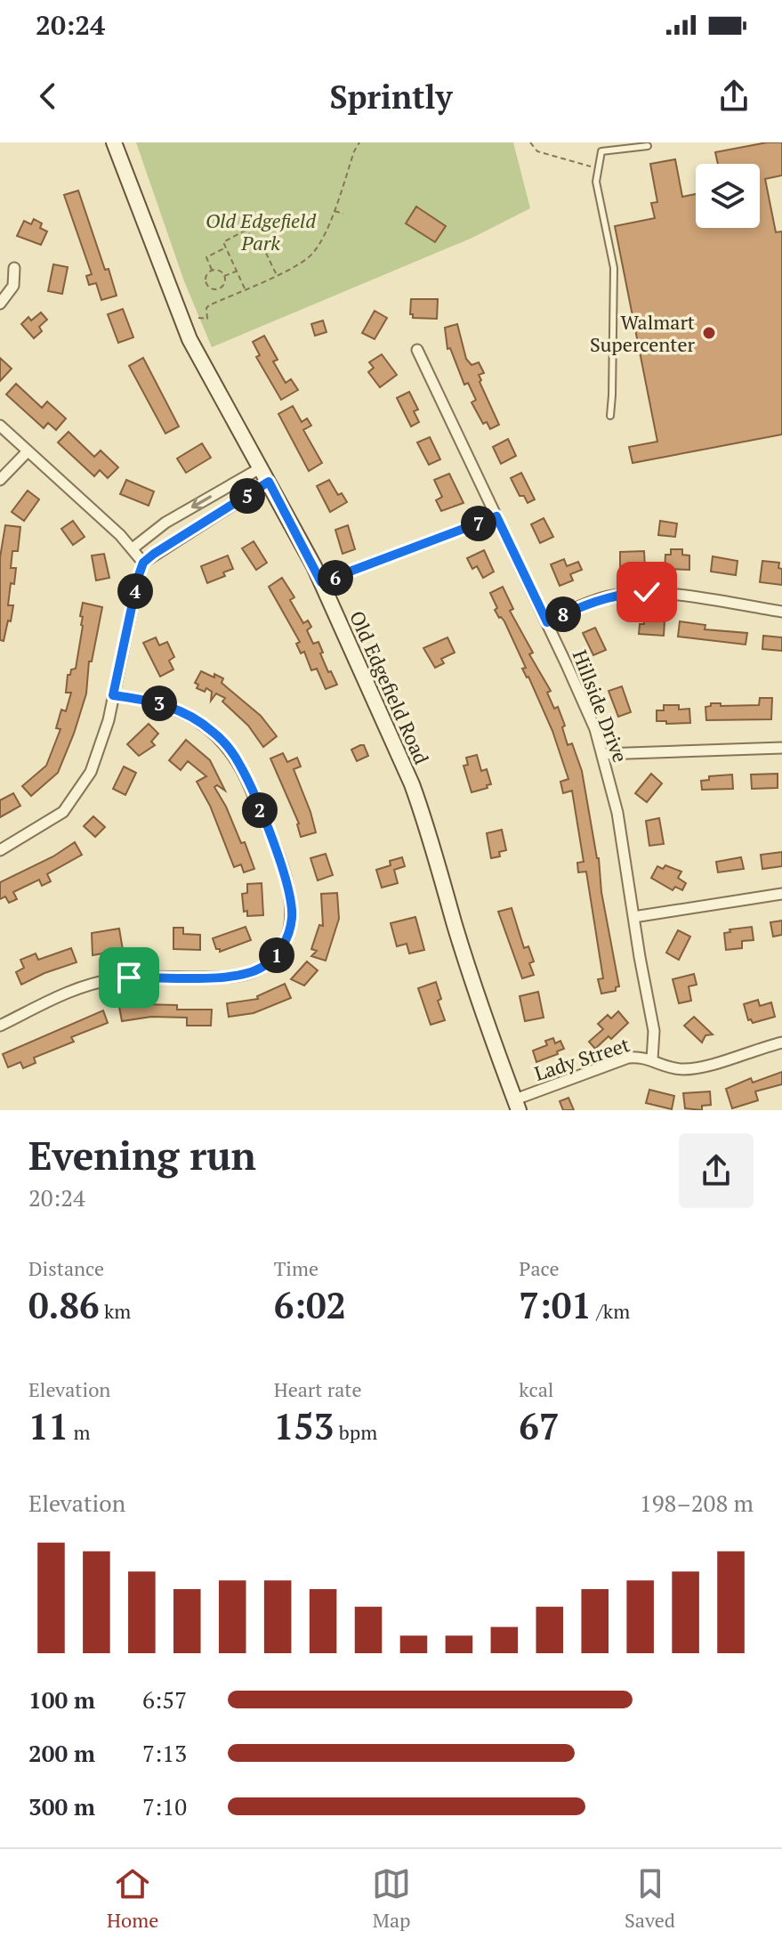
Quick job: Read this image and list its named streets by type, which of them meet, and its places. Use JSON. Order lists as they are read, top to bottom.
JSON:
{
  "streets": {
    "street": ["Old Edgefield Road", "Hillside Drive", "Lady Street"]
  },
  "crossings": [
    ["Old Edgefield Road", "Lady Street"],
    ["Hillside Drive", "Lady Street"]
  ],
  "parks": ["Old Edgefield Park"],
  "places": ["Walmart Supercenter"],
  "page": {
    "status": "20:24",
    "header": "Sprintly",
    "pins": [
      "5",
      "7",
      "6",
      "4",
      "8",
      "3",
      "2",
      "1"
    ],
    "heading": ["Evening run", "20:24"],
    "stats": [
      ["Distance", "0.86 km"],
      ["Time", "6:02"],
      ["Pace", "7:01 /km"],
      ["Elevation", "11 m"],
      ["Heart rate", "153 bpm"],
      ["kcal", "67"]
    ],
    "chart": ["Elevation", "198–208 m"],
    "list": [
      {
        "name": "100 m",
        "note": "6:57"
      },
      {
        "name": "200 m",
        "note": "7:13"
      },
      {
        "name": "300 m",
        "note": "7:10"
      }
    ],
    "tabs": ["Home", "Map", "Saved"]
  }
}
